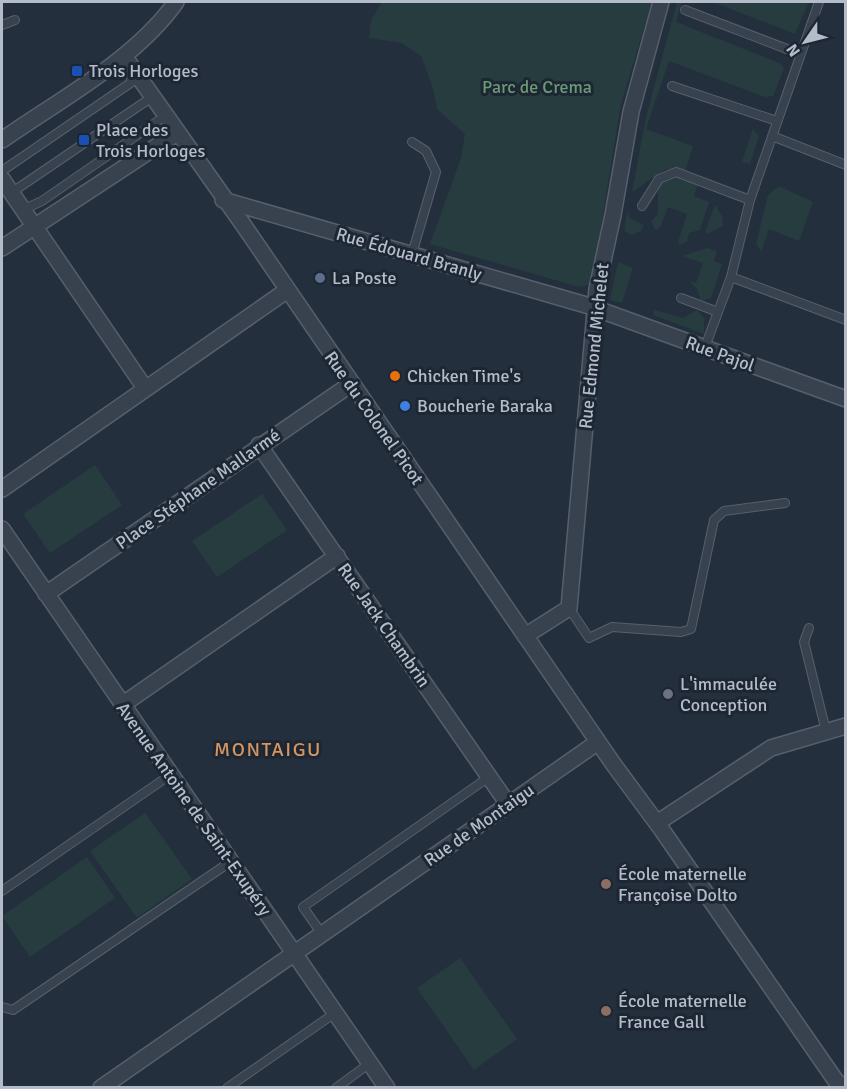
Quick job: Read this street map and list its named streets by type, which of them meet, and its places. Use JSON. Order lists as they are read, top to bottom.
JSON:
{
  "streets": {
    "street": [
      "Rue Édouard Branly",
      "Rue Edmond Michelet",
      "Rue Pajol",
      "Rue du Colonel Picot",
      "Place Stéphane Mallarmé",
      "Rue Jack Chambrin",
      "Avenue Antoine de Saint-Exupéry",
      "Rue de Montaigu"
    ]
  },
  "crossings": [
    ["Rue Édouard Branly", "Rue Edmond Michelet"],
    ["Rue Édouard Branly", "Rue Pajol"],
    ["Rue Édouard Branly", "Rue du Colonel Picot"],
    ["Rue Edmond Michelet", "Rue Pajol"],
    ["Rue du Colonel Picot", "Place Stéphane Mallarmé"],
    ["Rue du Colonel Picot", "Rue de Montaigu"],
    ["Place Stéphane Mallarmé", "Rue Jack Chambrin"],
    ["Place Stéphane Mallarmé", "Avenue Antoine de Saint-Exupéry"],
    ["Rue Jack Chambrin", "Rue de Montaigu"],
    ["Avenue Antoine de Saint-Exupéry", "Rue de Montaigu"]
  ],
  "districts": ["MONTAIGU"],
  "parks": ["Parc de Crema"],
  "places": {
    "transit": ["Trois Horloges", "Place des Trois Horloges"],
    "other": [
      "La Poste",
      "Chicken Time's",
      "Boucherie Baraka",
      "L'immaculée Conception",
      "École maternelle Françoise Dolto",
      "École maternelle France Gall"
    ]
  },
  "north": "bottom left"
}
